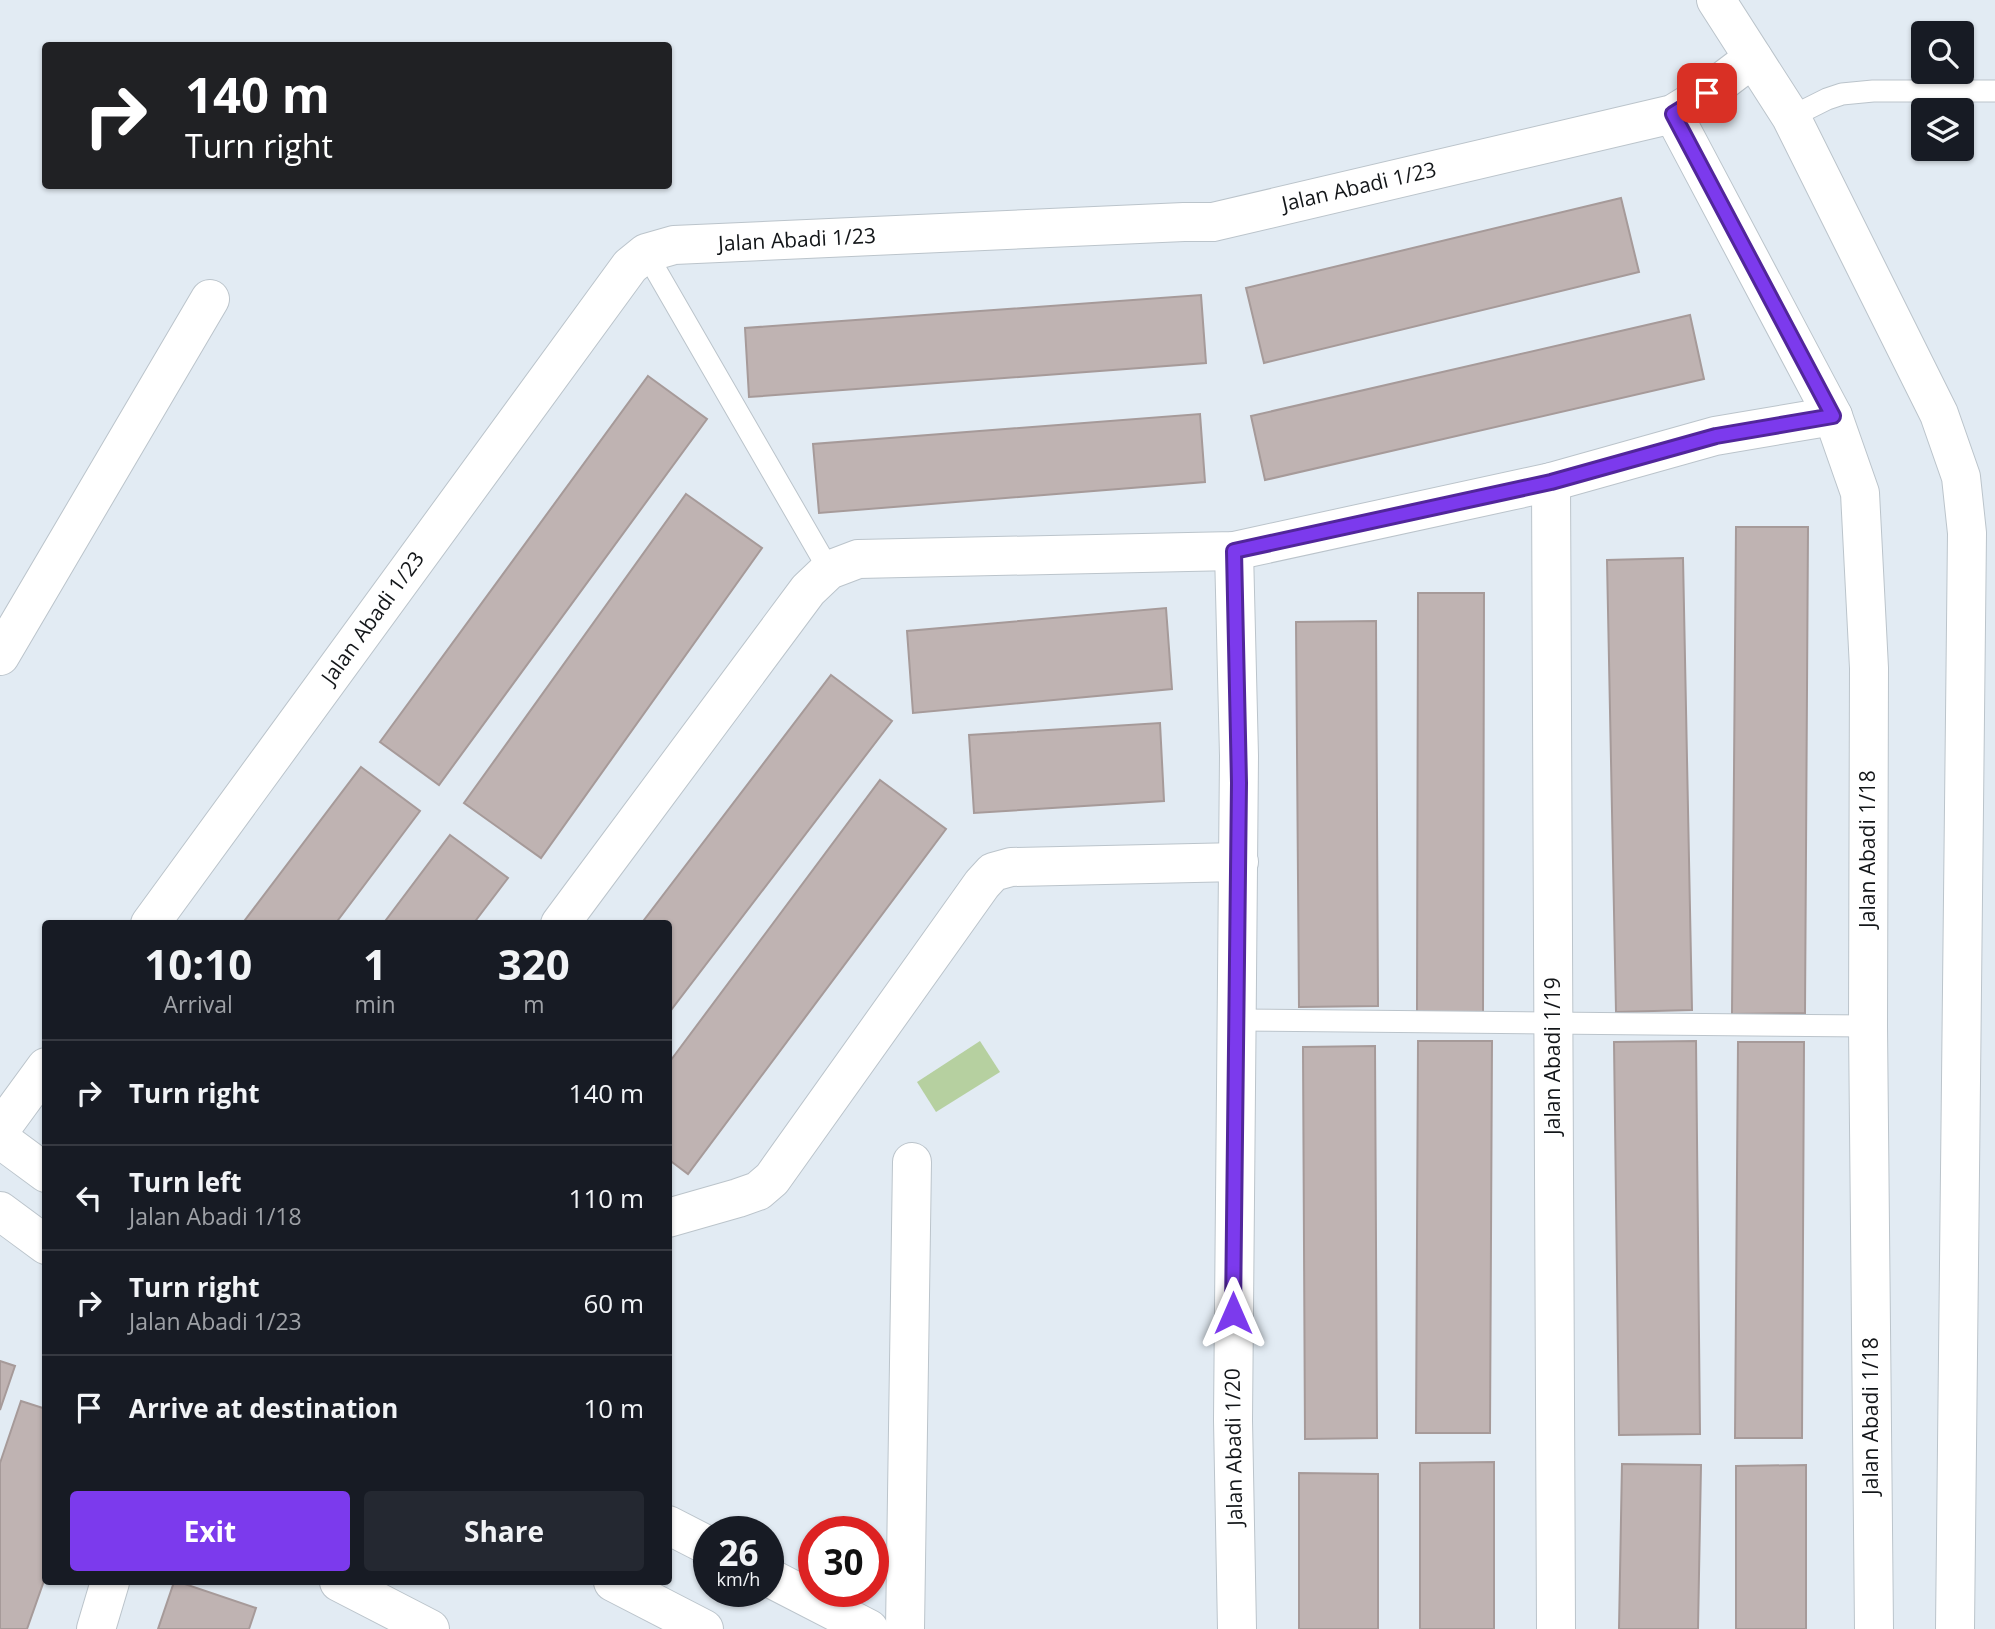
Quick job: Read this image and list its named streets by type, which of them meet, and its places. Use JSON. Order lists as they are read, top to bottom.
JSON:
{
  "streets": {
    "street": [
      "Jalan Abadi 1/23",
      "Jalan Abadi 1/18",
      "Jalan Abadi 1/19",
      "Jalan Abadi 1/20"
    ]
  },
  "crossings": [
    ["Jalan Abadi 1/23", "Jalan Abadi 1/18"]
  ],
  "page": {
    "turn": ["140 m", "Turn right"],
    "eta": [
      "10:10",
      "Arrival",
      "1",
      "min",
      "320",
      "m"
    ],
    "list": [
      {
        "name": "Turn right",
        "value": "140 m"
      },
      {
        "name": "Turn left",
        "note": "Jalan Abadi 1/18",
        "value": "110 m"
      },
      {
        "name": "Turn right",
        "note": "Jalan Abadi 1/23",
        "value": "60 m"
      },
      {
        "name": "Arrive at destination",
        "value": "10 m"
      }
    ],
    "buttons": ["Exit", "Share"],
    "speed": "26 km/h",
    "limit": "30"
  }
}
